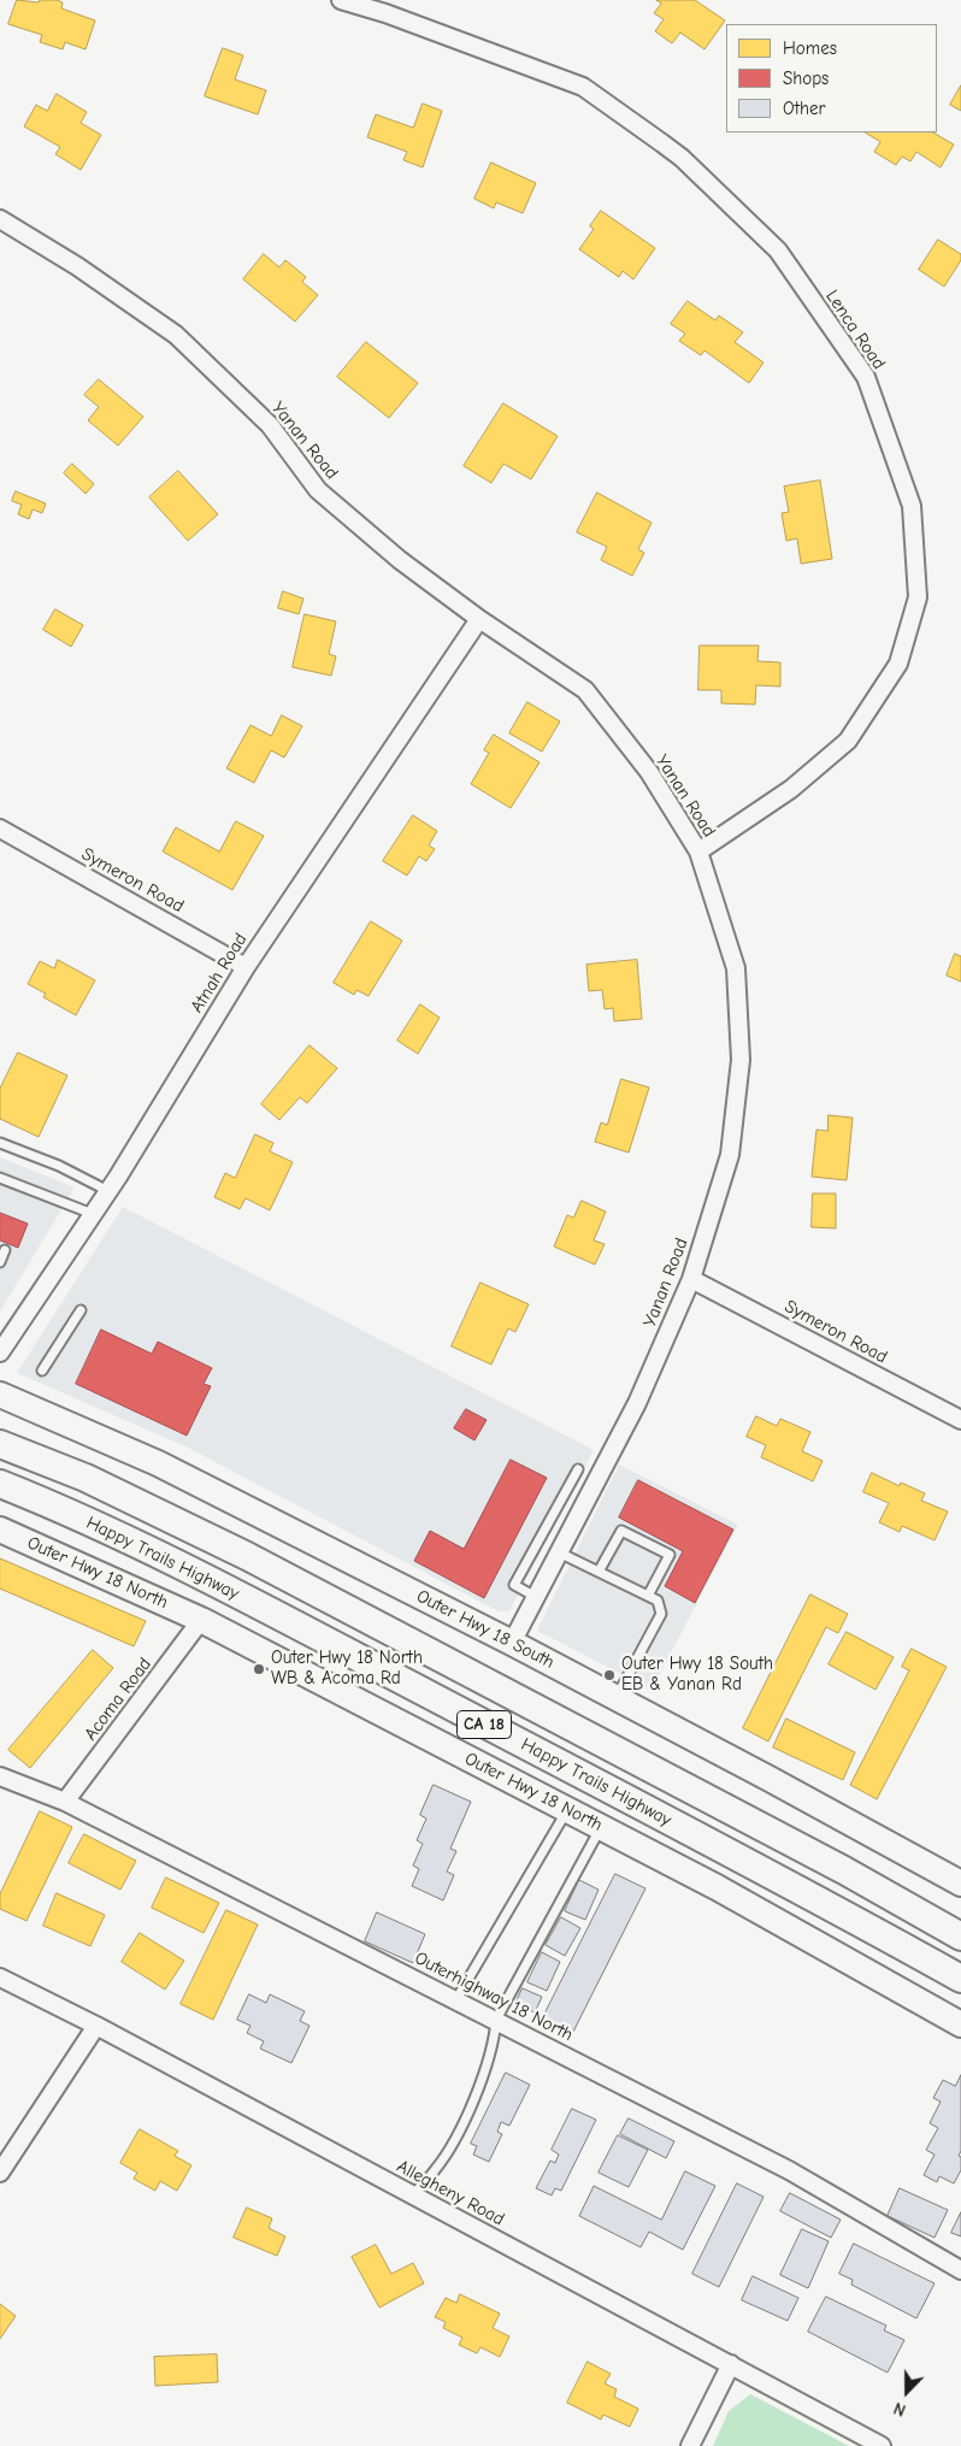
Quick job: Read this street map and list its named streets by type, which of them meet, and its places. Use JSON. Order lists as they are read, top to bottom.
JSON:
{
  "streets": {
    "main road": ["Happy Trails Highway", "CA 18"],
    "street": [
      "Lenca Road",
      "Yanan Road",
      "Symeron Road",
      "Atnah Road",
      "Outer Hwy 18 North",
      "Outer Hwy 18 South",
      "Acoma Road",
      "Outerhighway 18 North",
      "Allegheny Road"
    ]
  },
  "crossings": [
    ["Lenca Road", "Yanan Road"],
    ["Yanan Road", "Symeron Road"],
    ["Yanan Road", "Atnah Road"],
    ["Yanan Road", "Outer Hwy 18 South"],
    ["Symeron Road", "Atnah Road"],
    ["Outer Hwy 18 North", "Acoma Road"],
    ["Acoma Road", "Outerhighway 18 North"]
  ],
  "places": ["Outer Hwy 18 North WB & Acoma Rd", "Outer Hwy 18 South EB & Yanan Rd"],
  "legend": ["Homes", "Shops", "Other"],
  "north": "bottom"
}
